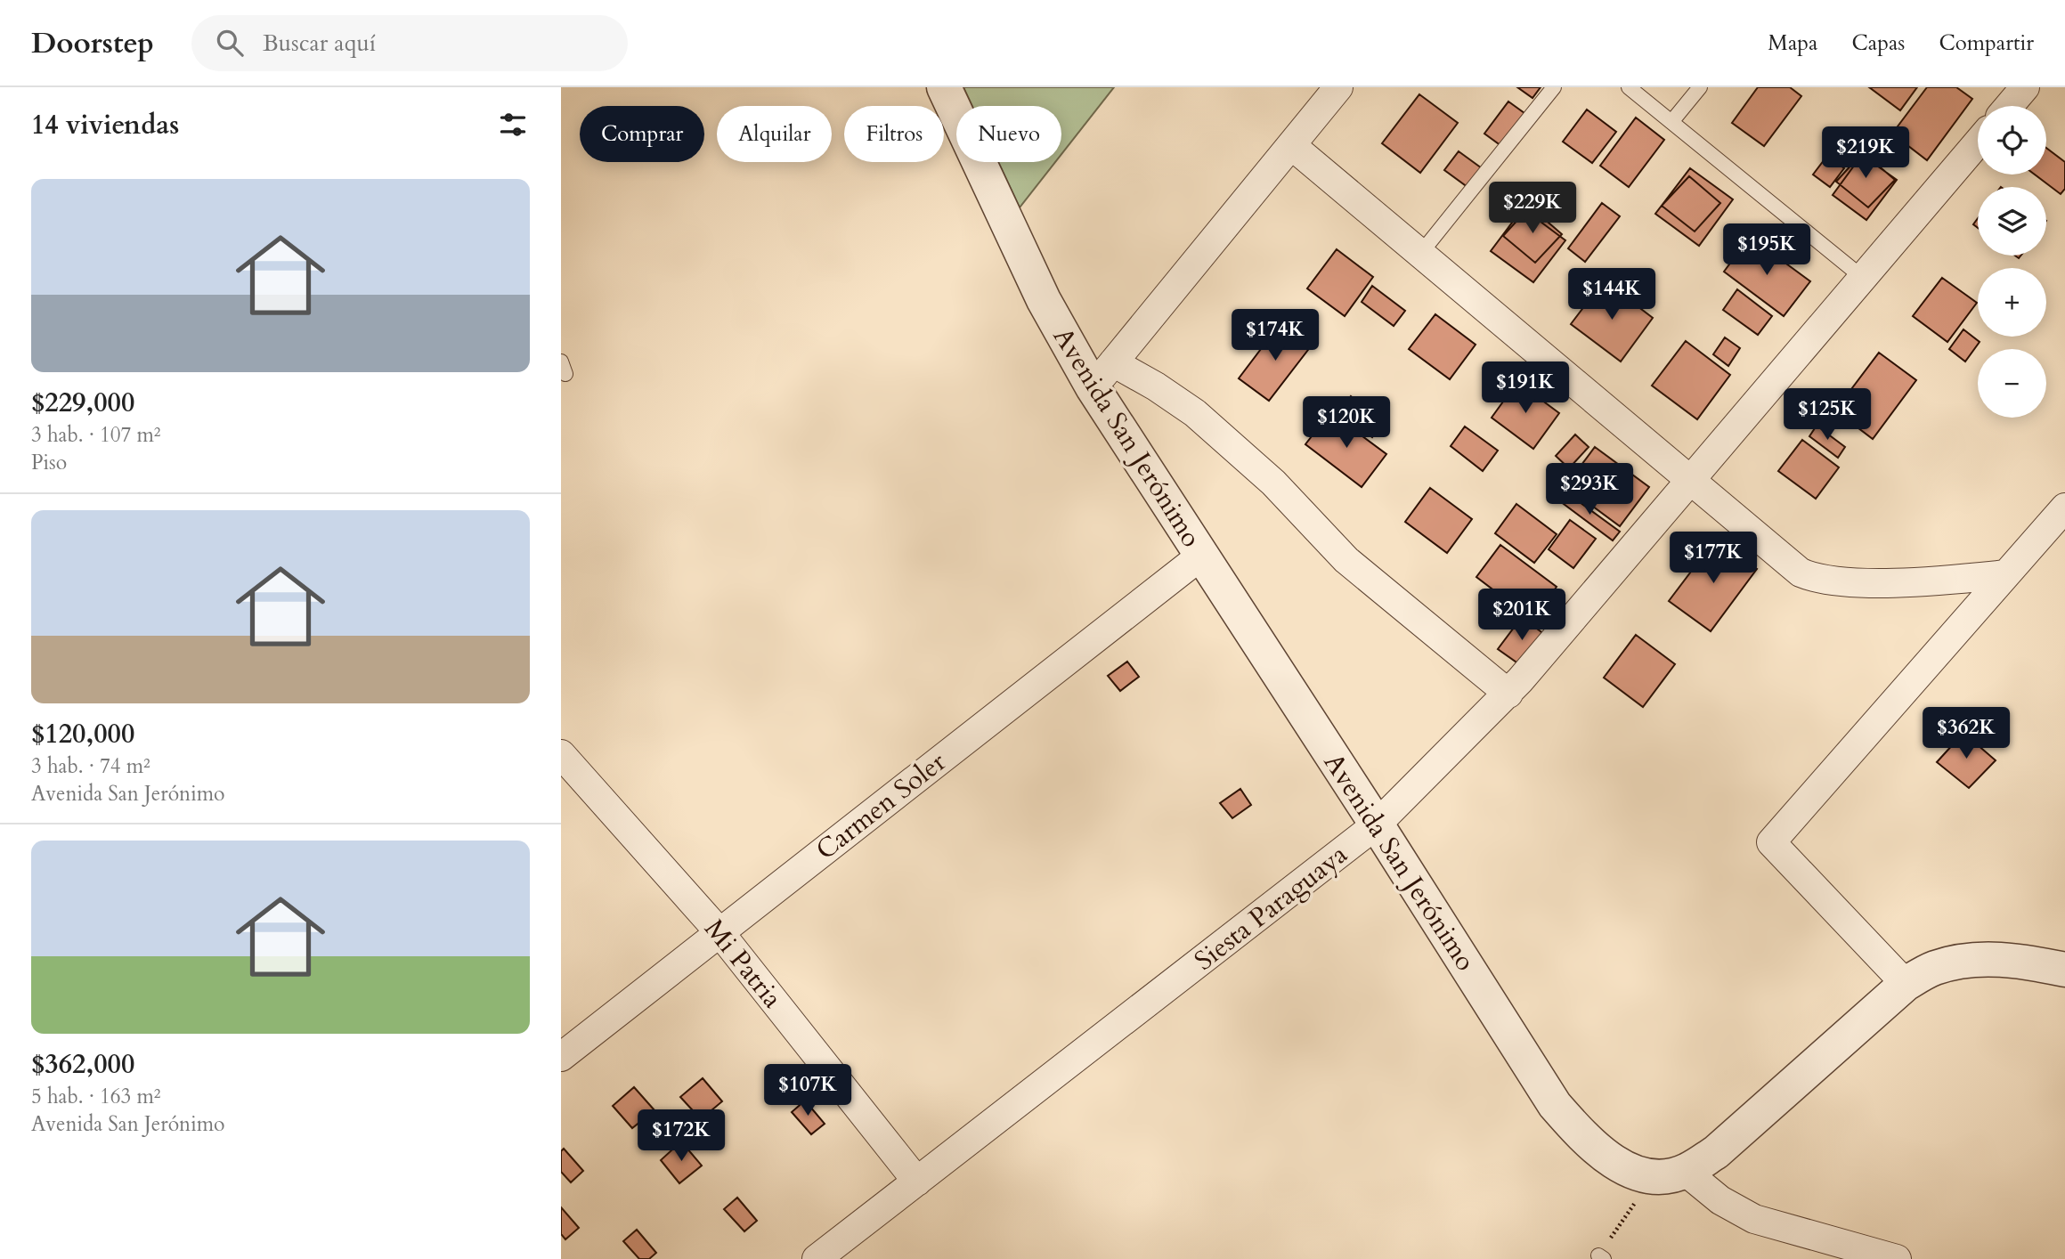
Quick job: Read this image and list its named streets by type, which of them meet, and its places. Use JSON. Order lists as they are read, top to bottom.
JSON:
{
  "streets": {
    "street": [
      "Avenida San Jerónimo",
      "Carmen Soler",
      "Siesta Paraguaya",
      "Mi Patria"
    ]
  },
  "crossings": [
    ["Avenida San Jerónimo", "Carmen Soler"],
    ["Avenida San Jerónimo", "Siesta Paraguaya"],
    ["Carmen Soler", "Mi Patria"],
    ["Siesta Paraguaya", "Mi Patria"]
  ],
  "page": {
    "header": "Doorstep",
    "search": "Buscar aquí",
    "nav": ["Mapa", "Capas", "Compartir"],
    "heading": "14 viviendas",
    "map_buttons": ["+", "−"],
    "chip": [
      "Comprar",
      "Alquilar",
      "Filtros",
      "Nuevo"
    ],
    "price": [
      "$219K",
      "$229K",
      "$195K",
      "$144K",
      "$174K",
      "$191K",
      "$125K",
      "$120K",
      "$293K",
      "$177K",
      "$201K",
      "$362K",
      "$107K",
      "$172K"
    ],
    "list": [
      {
        "name": "$229,000",
        "note": "3 hab. · 107 m² · Piso"
      },
      {
        "name": "$120,000",
        "note": "3 hab. · 74 m² · Avenida San Jerónimo"
      },
      {
        "name": "$362,000",
        "note": "5 hab. · 163 m² · Avenida San Jerónimo"
      }
    ]
  }
}
